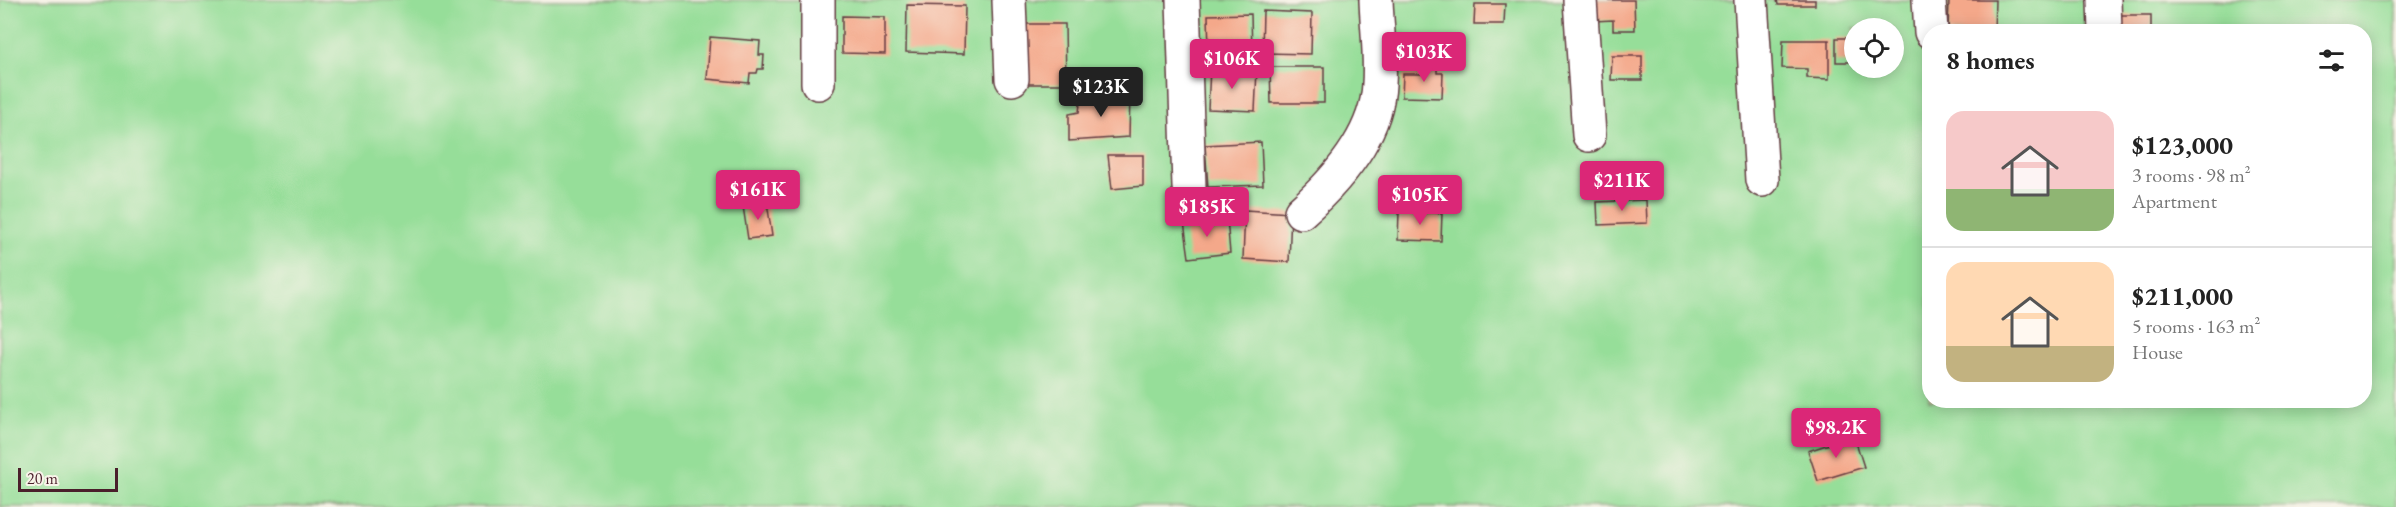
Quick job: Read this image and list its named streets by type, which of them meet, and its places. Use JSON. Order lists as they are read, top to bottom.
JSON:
{
  "scale_bar": "20 m",
  "page": {
    "heading": "8 homes",
    "price": [
      "$103K",
      "$106K",
      "$123K",
      "$211K",
      "$161K",
      "$105K",
      "$185K",
      "$98.2K"
    ],
    "list": [
      {
        "name": "$123,000",
        "note": "3 rooms · 98 m² · Apartment"
      },
      {
        "name": "$211,000",
        "note": "5 rooms · 163 m² · House"
      }
    ],
    "scale": "20 m"
  }
}
